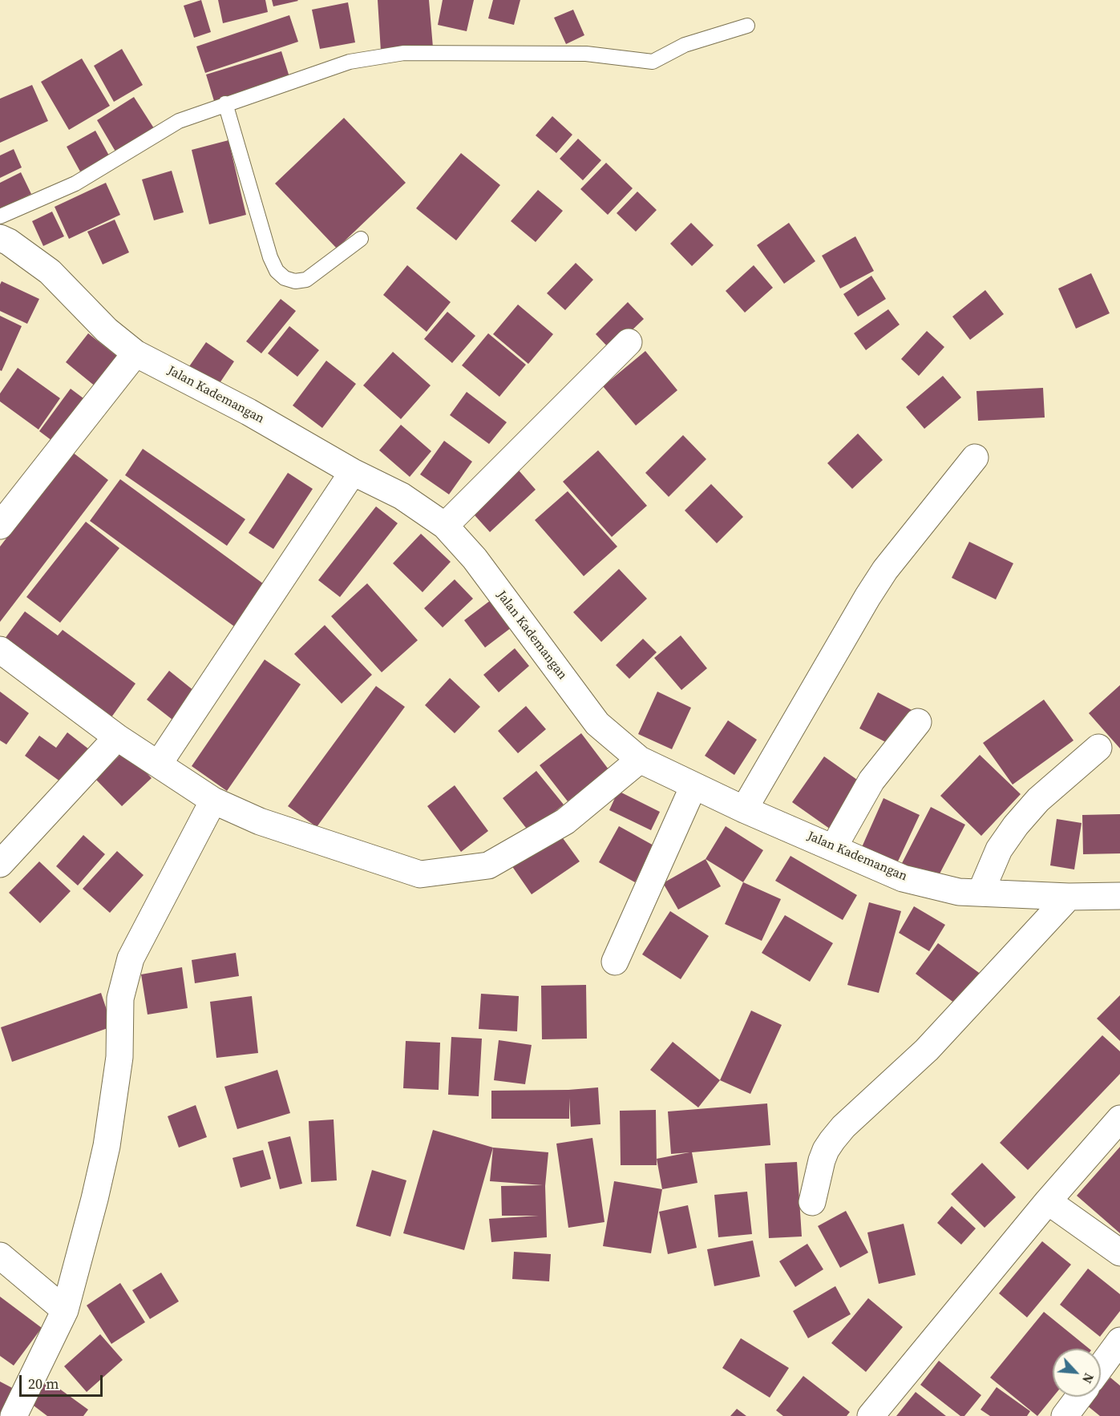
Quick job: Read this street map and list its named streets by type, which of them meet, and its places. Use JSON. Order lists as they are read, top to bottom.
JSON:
{
  "streets": {
    "street": ["Jalan Kademangan"]
  },
  "scale_bar": "20 m",
  "north": "bottom right"
}
